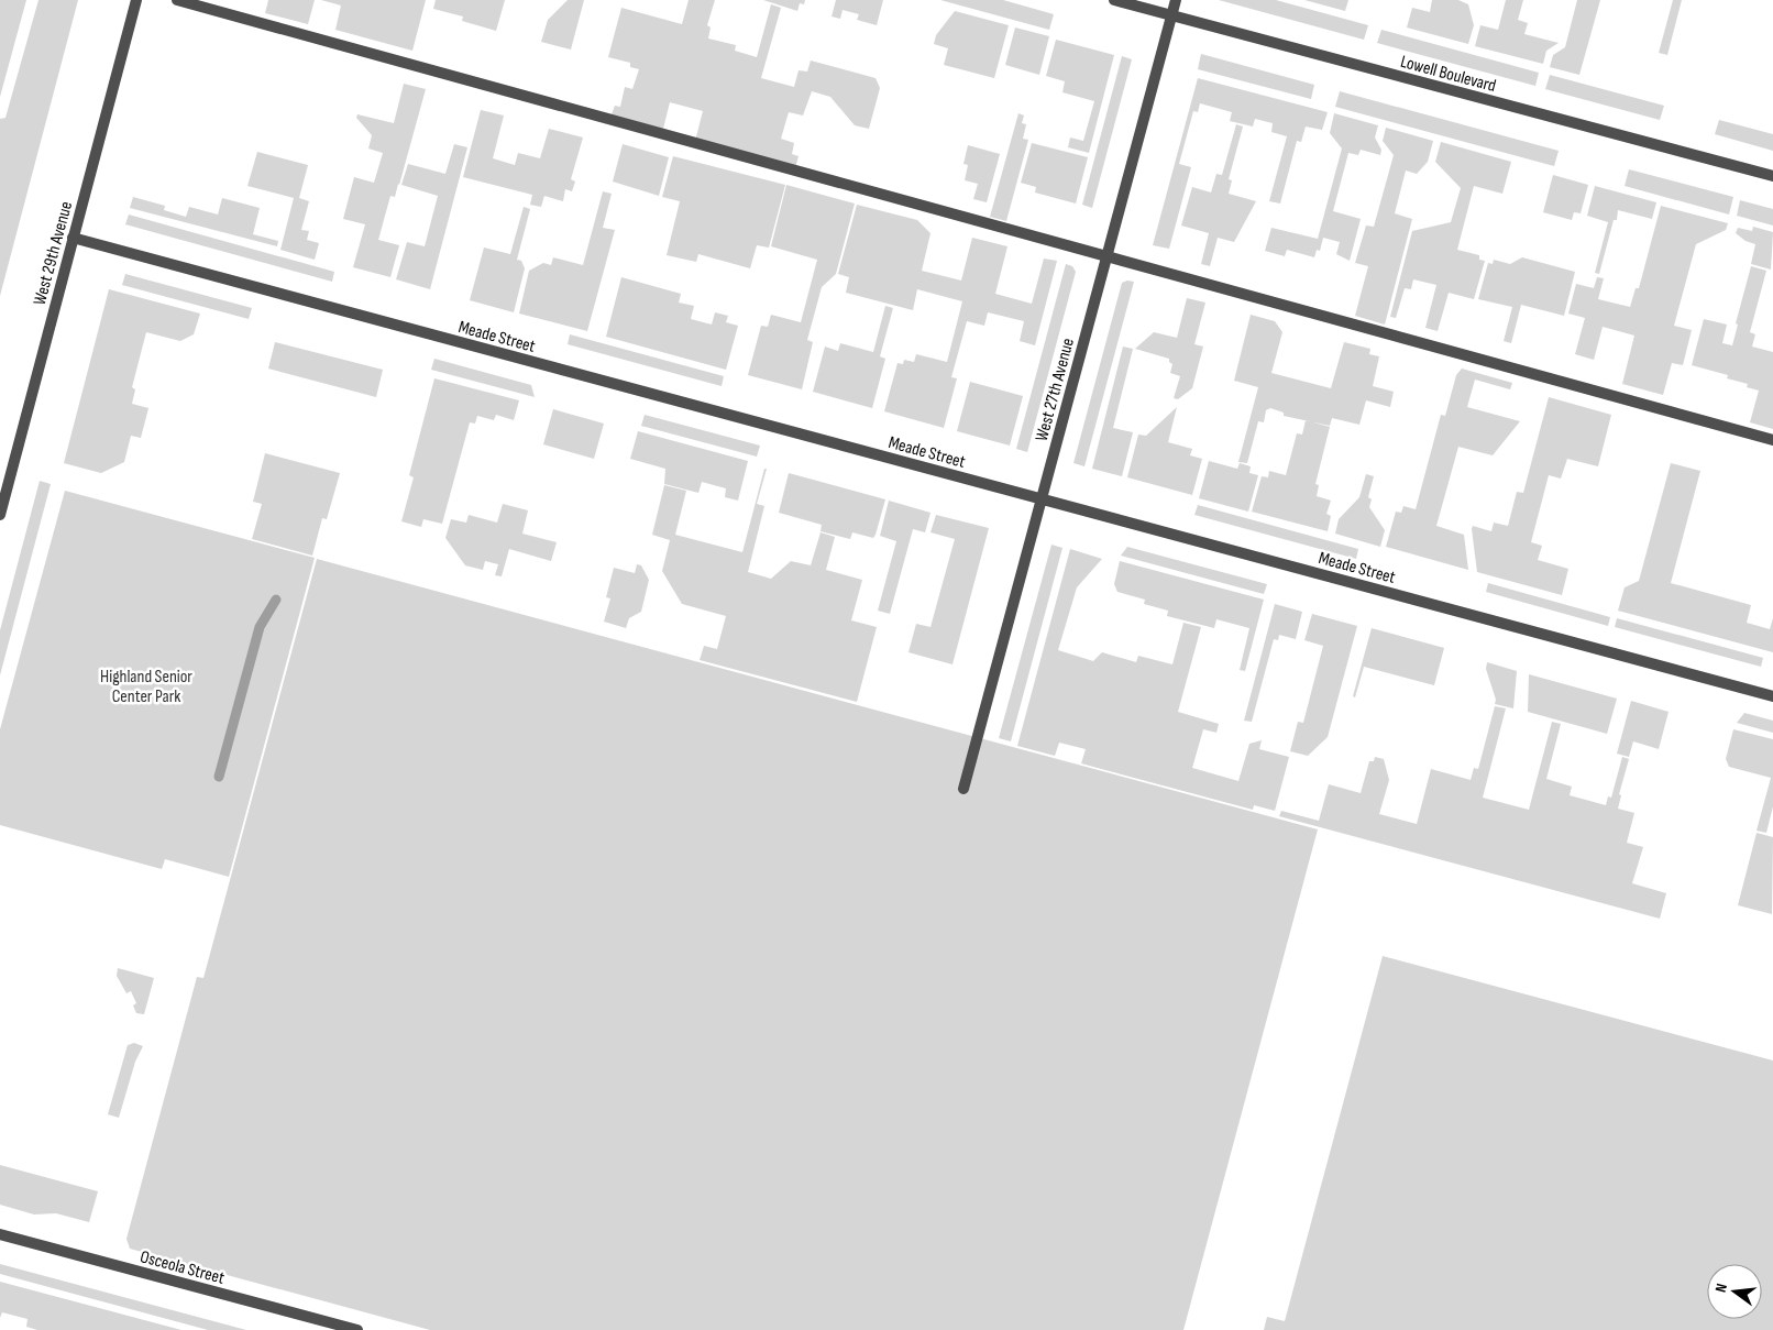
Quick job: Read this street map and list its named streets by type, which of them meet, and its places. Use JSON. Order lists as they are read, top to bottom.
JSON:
{
  "streets": {
    "street": [
      "Lowell Boulevard",
      "West 29th Avenue",
      "Meade Street",
      "West 27th Avenue",
      "Osceola Street"
    ]
  },
  "crossings": [
    ["Lowell Boulevard", "West 27th Avenue"],
    ["West 29th Avenue", "Meade Street"],
    ["Meade Street", "West 27th Avenue"]
  ],
  "parks": ["Highland Senior Center Park"],
  "north": "left"
}
